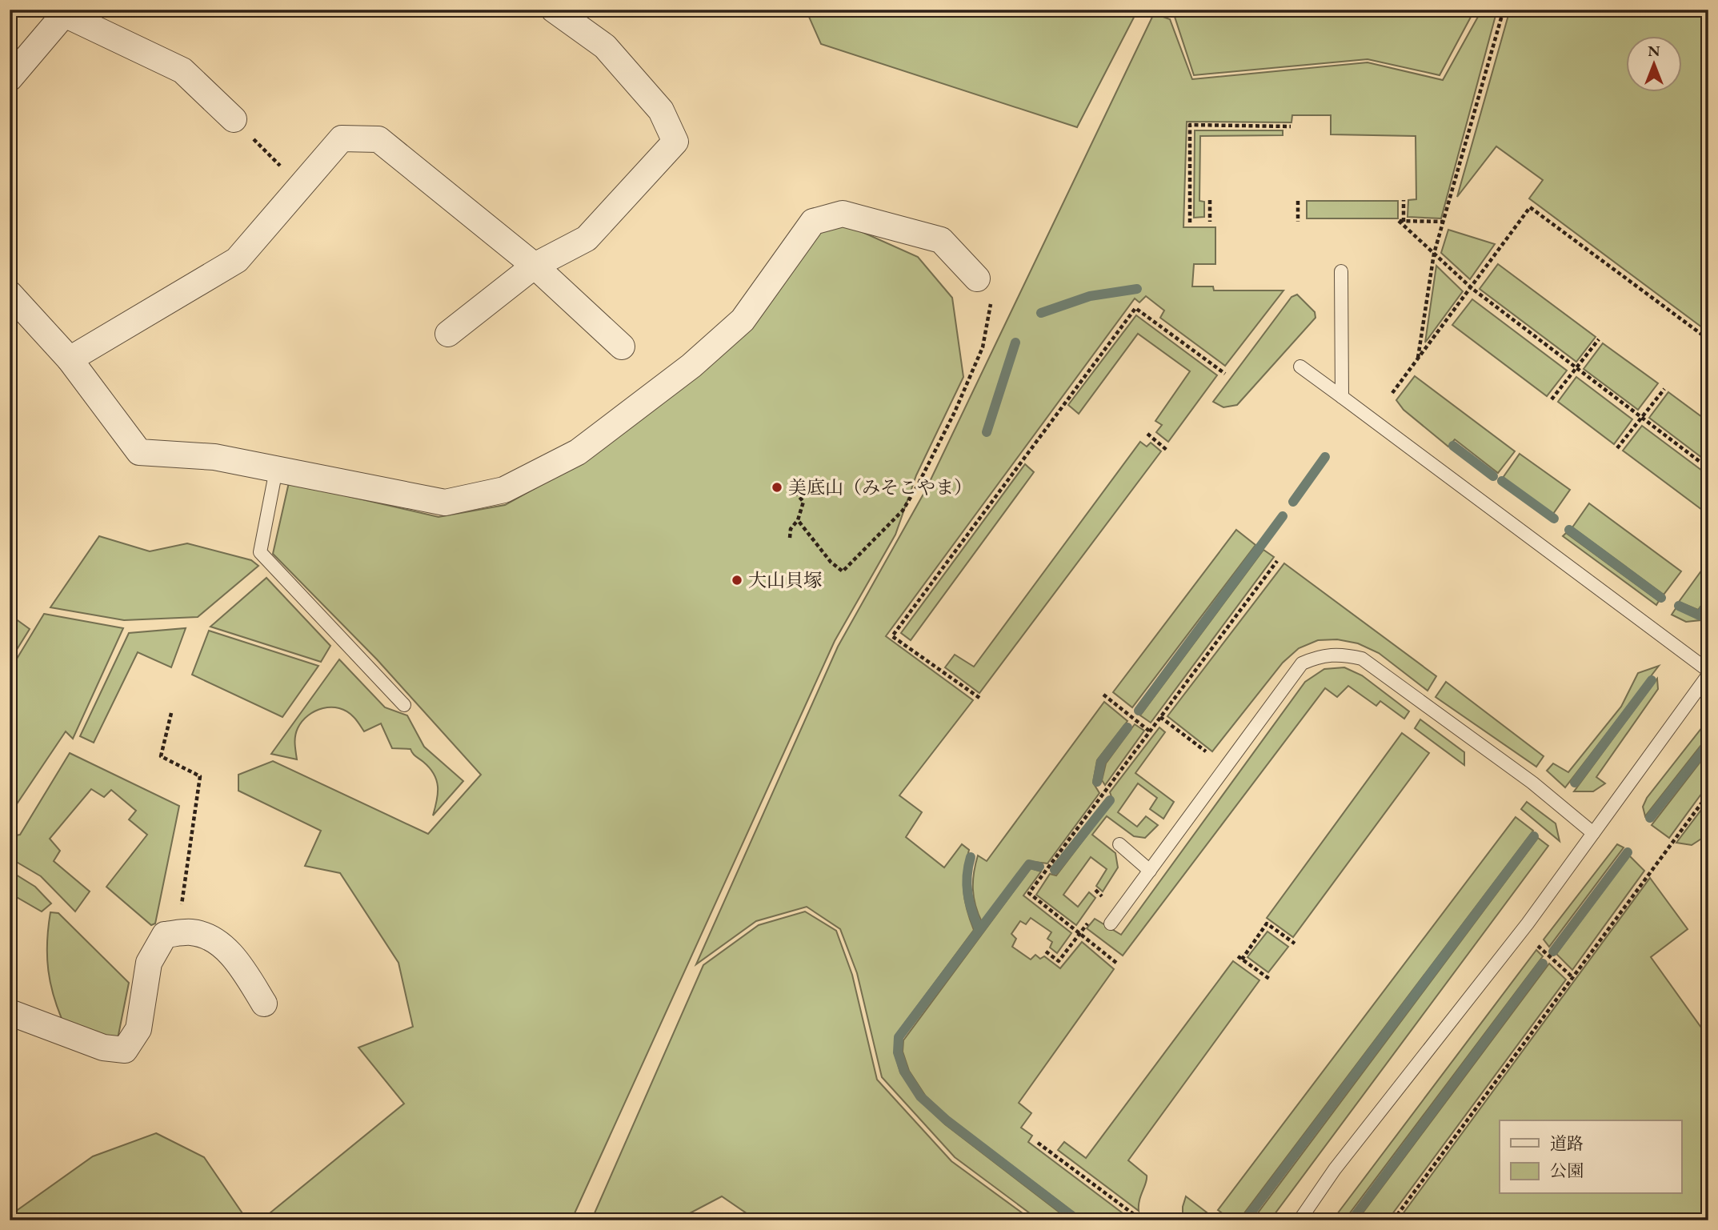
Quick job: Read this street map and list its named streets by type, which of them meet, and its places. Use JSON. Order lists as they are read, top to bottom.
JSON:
{
  "places": ["美底山（みそこやま）", "大山貝塚"],
  "legend": ["道路", "公園"],
  "north": "top"
}
